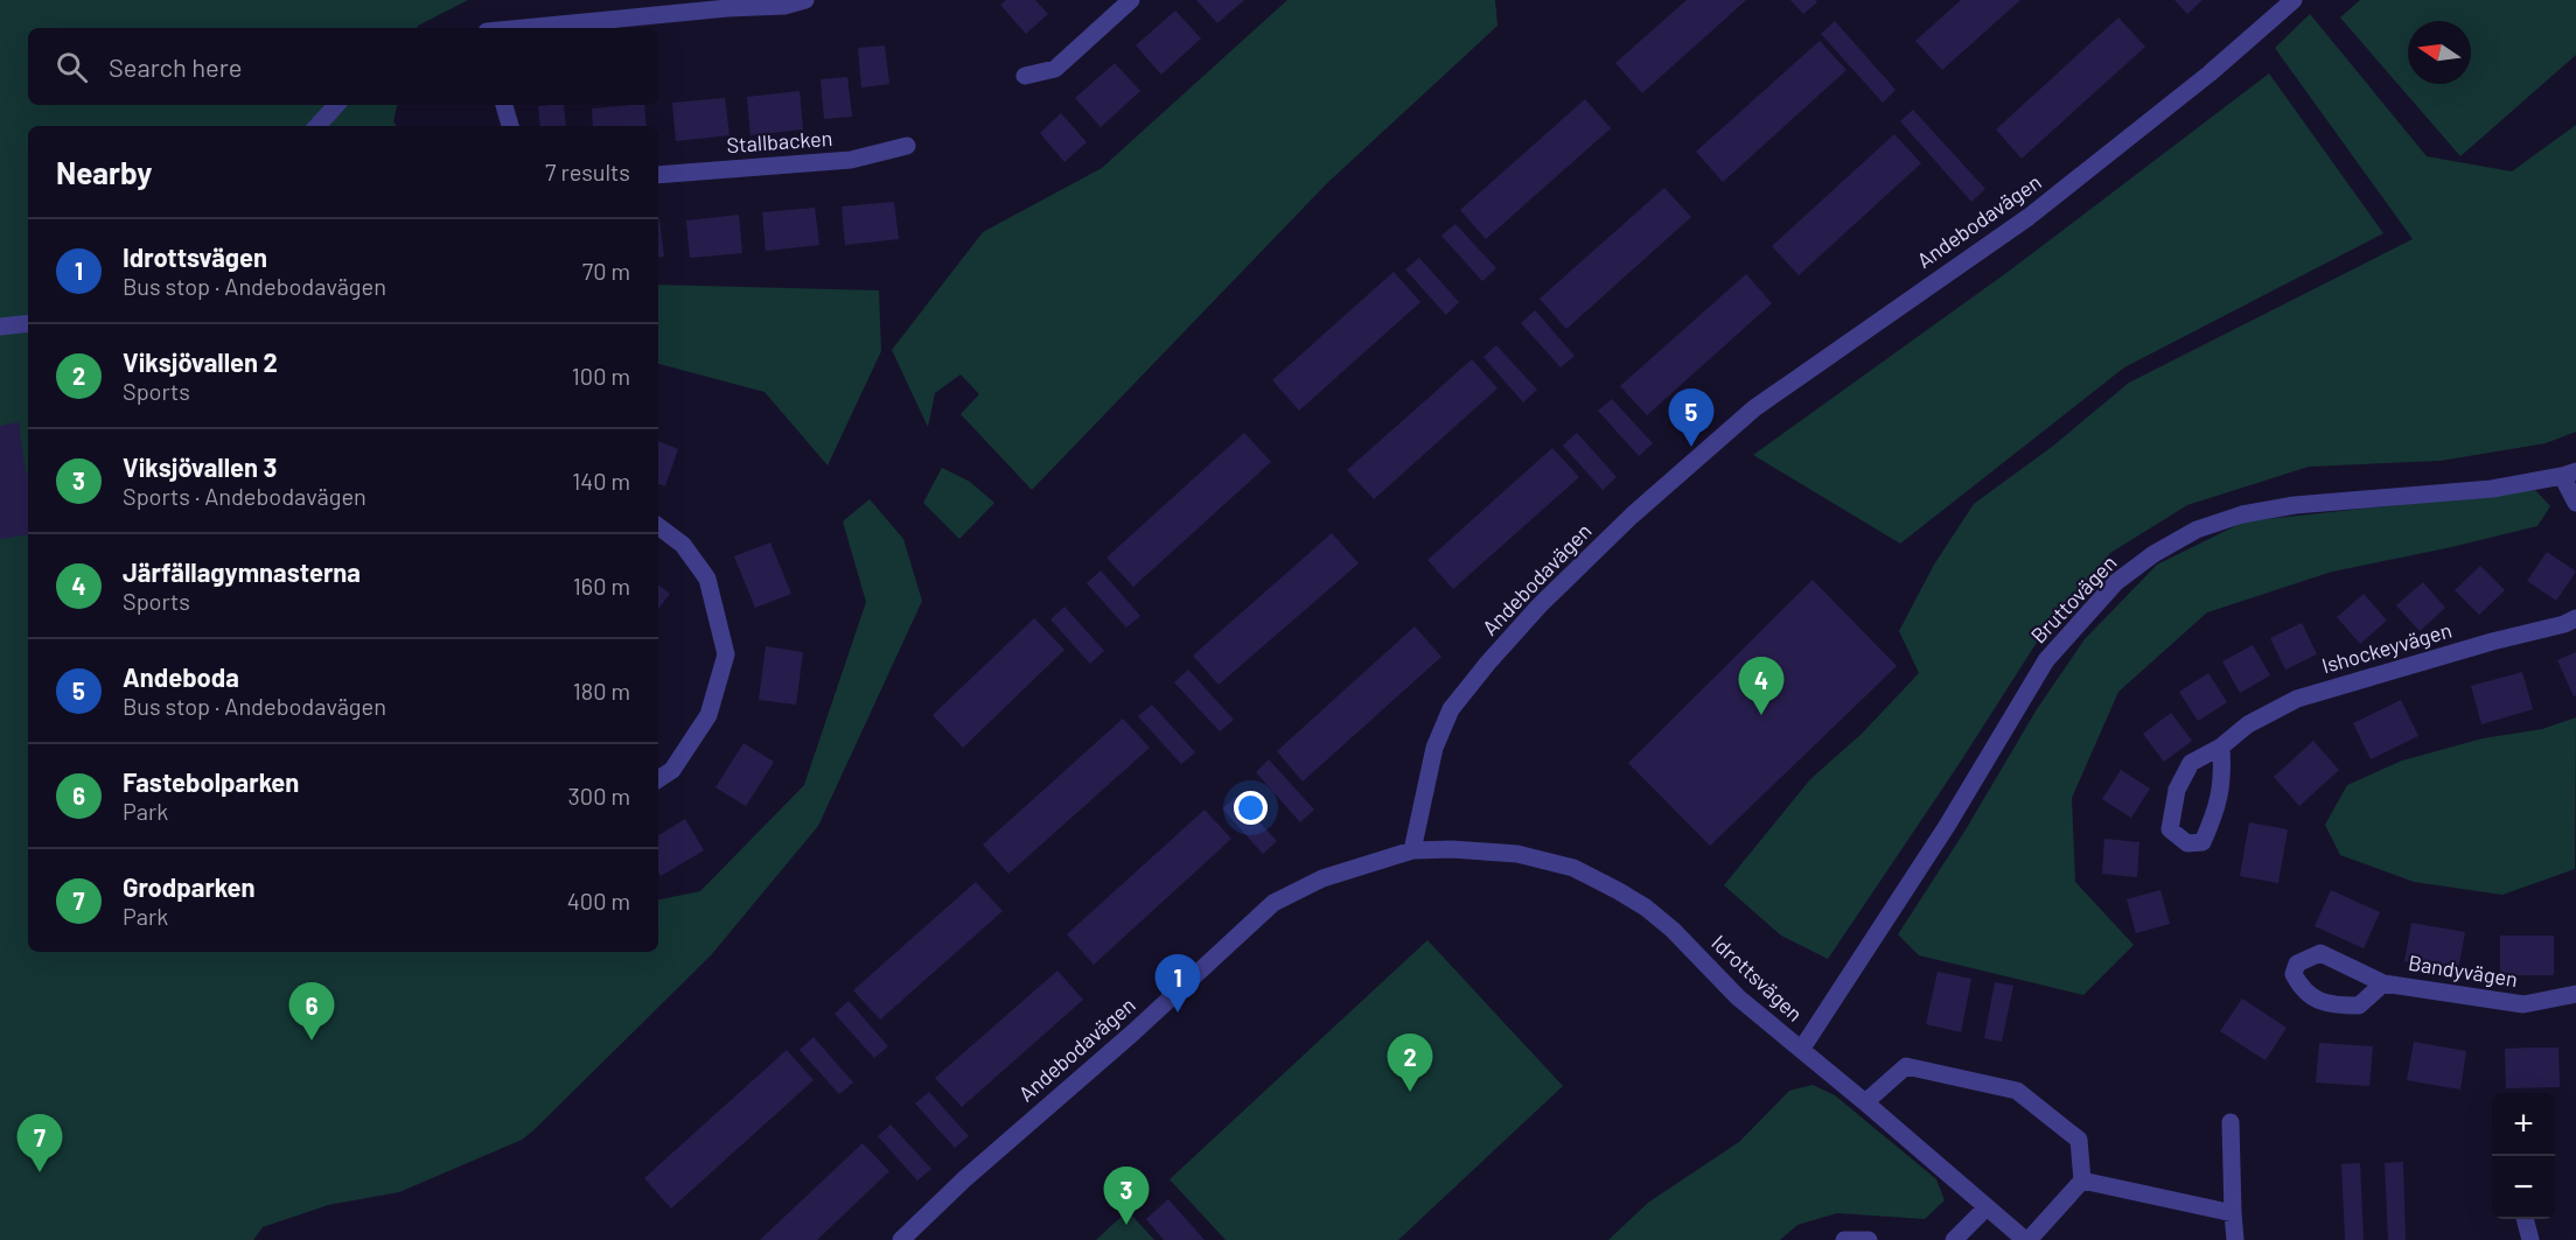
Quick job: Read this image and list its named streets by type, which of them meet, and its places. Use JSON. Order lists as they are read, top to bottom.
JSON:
{
  "streets": {
    "street": [
      "Stallbacken",
      "Andebodavägen",
      "Bruttovägen",
      "Ishockeyvägen",
      "Bandyvägen",
      "Idrottsvägen"
    ]
  },
  "crossings": [
    ["Andebodavägen", "Idrottsvägen"],
    ["Bruttovägen", "Idrottsvägen"]
  ],
  "north": "left",
  "page": {
    "search": "Search here",
    "heading": ["Nearby", "7 results"],
    "list": [
      {
        "mark": "1",
        "name": "Idrottsvägen",
        "note": "Bus stop · Andebodavägen",
        "value": "70 m"
      },
      {
        "mark": "2",
        "name": "Viksjövallen 2",
        "note": "Sports",
        "value": "100 m"
      },
      {
        "mark": "3",
        "name": "Viksjövallen 3",
        "note": "Sports · Andebodavägen",
        "value": "140 m"
      },
      {
        "mark": "4",
        "name": "Järfällagymnasterna",
        "note": "Sports",
        "value": "160 m"
      },
      {
        "mark": "5",
        "name": "Andeboda",
        "note": "Bus stop · Andebodavägen",
        "value": "180 m"
      },
      {
        "mark": "6",
        "name": "Fastebolparken",
        "note": "Park",
        "value": "300 m"
      },
      {
        "mark": "7",
        "name": "Grodparken",
        "note": "Park",
        "value": "400 m"
      }
    ],
    "pins": [
      "5",
      "4",
      "1",
      "6",
      "2",
      "7",
      "3"
    ],
    "map_buttons": ["+", "−"]
  }
}
